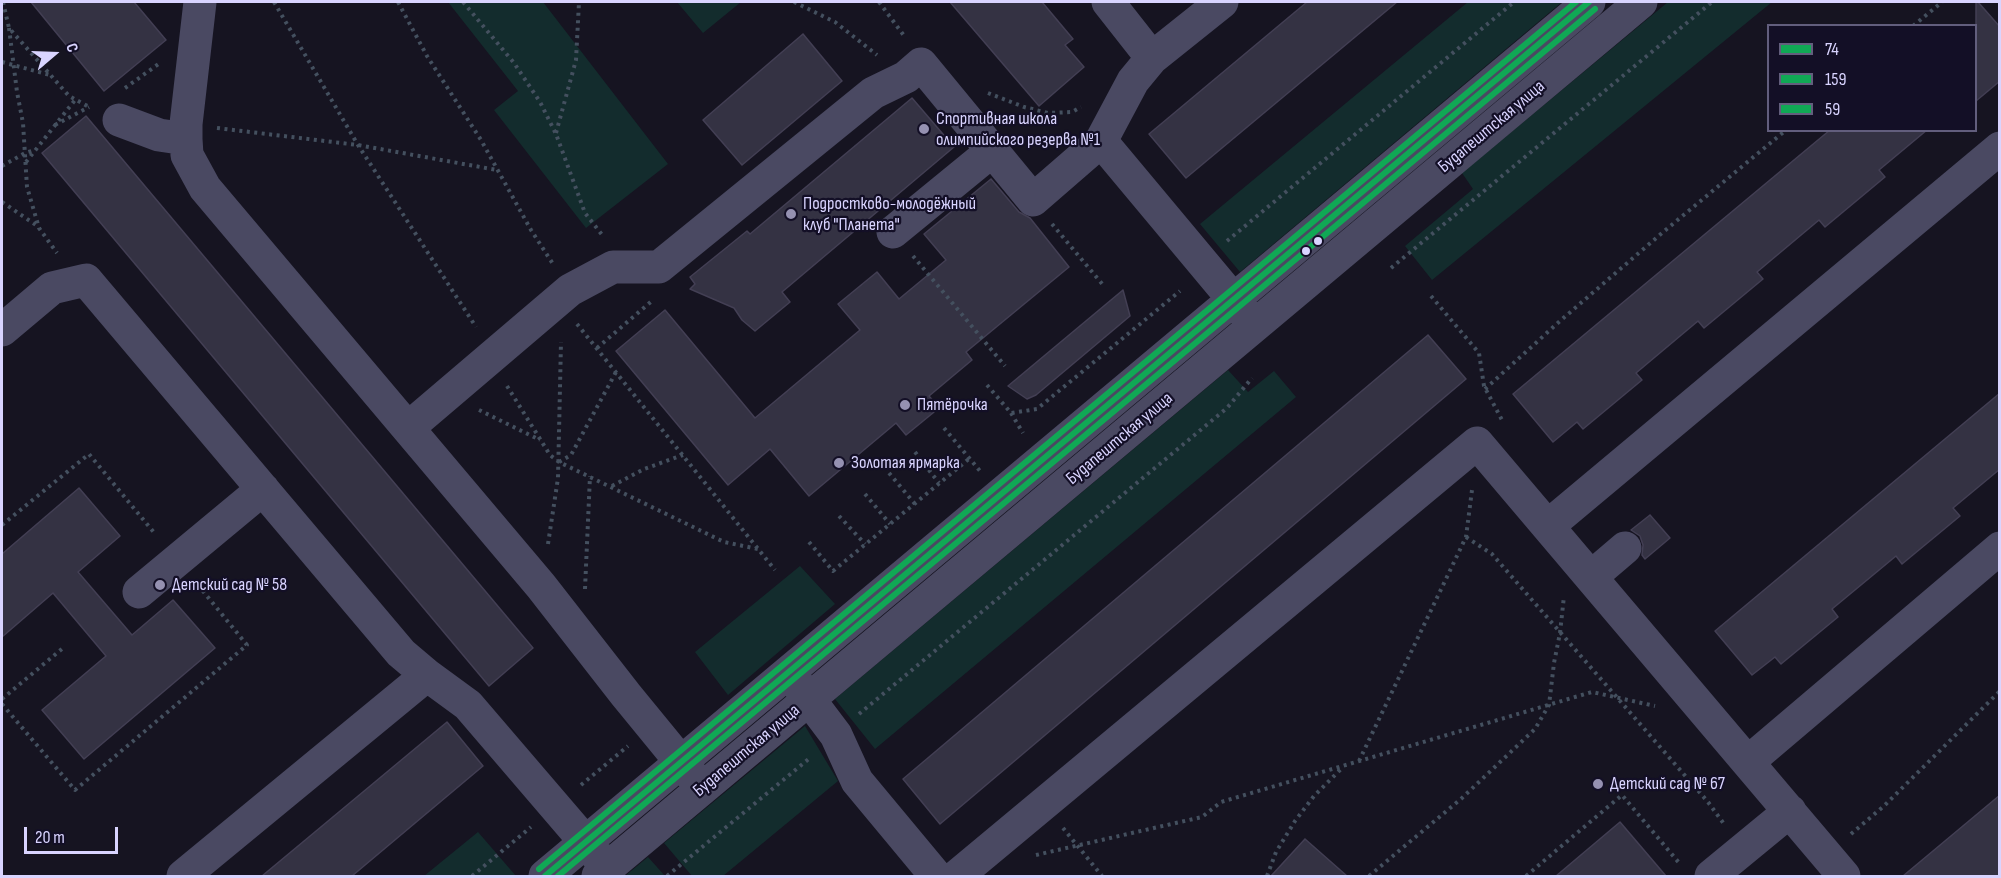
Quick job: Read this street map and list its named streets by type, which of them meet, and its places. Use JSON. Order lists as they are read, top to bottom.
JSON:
{
  "streets": {
    "street": ["Будапештская улица"]
  },
  "places": [
    "Спортивная школа олимпийского резерва №1",
    "Подростково-молодёжный клуб \"Планета\"",
    "Пятёрочка",
    "Золотая ярмарка",
    "Детский сад № 58",
    "Детский сад № 67"
  ],
  "lines": ["transit line 74", "transit line 59", "transit line 159"],
  "legend": ["74", "159", "59"],
  "scale_bar": "20 m",
  "north": "right"
}
